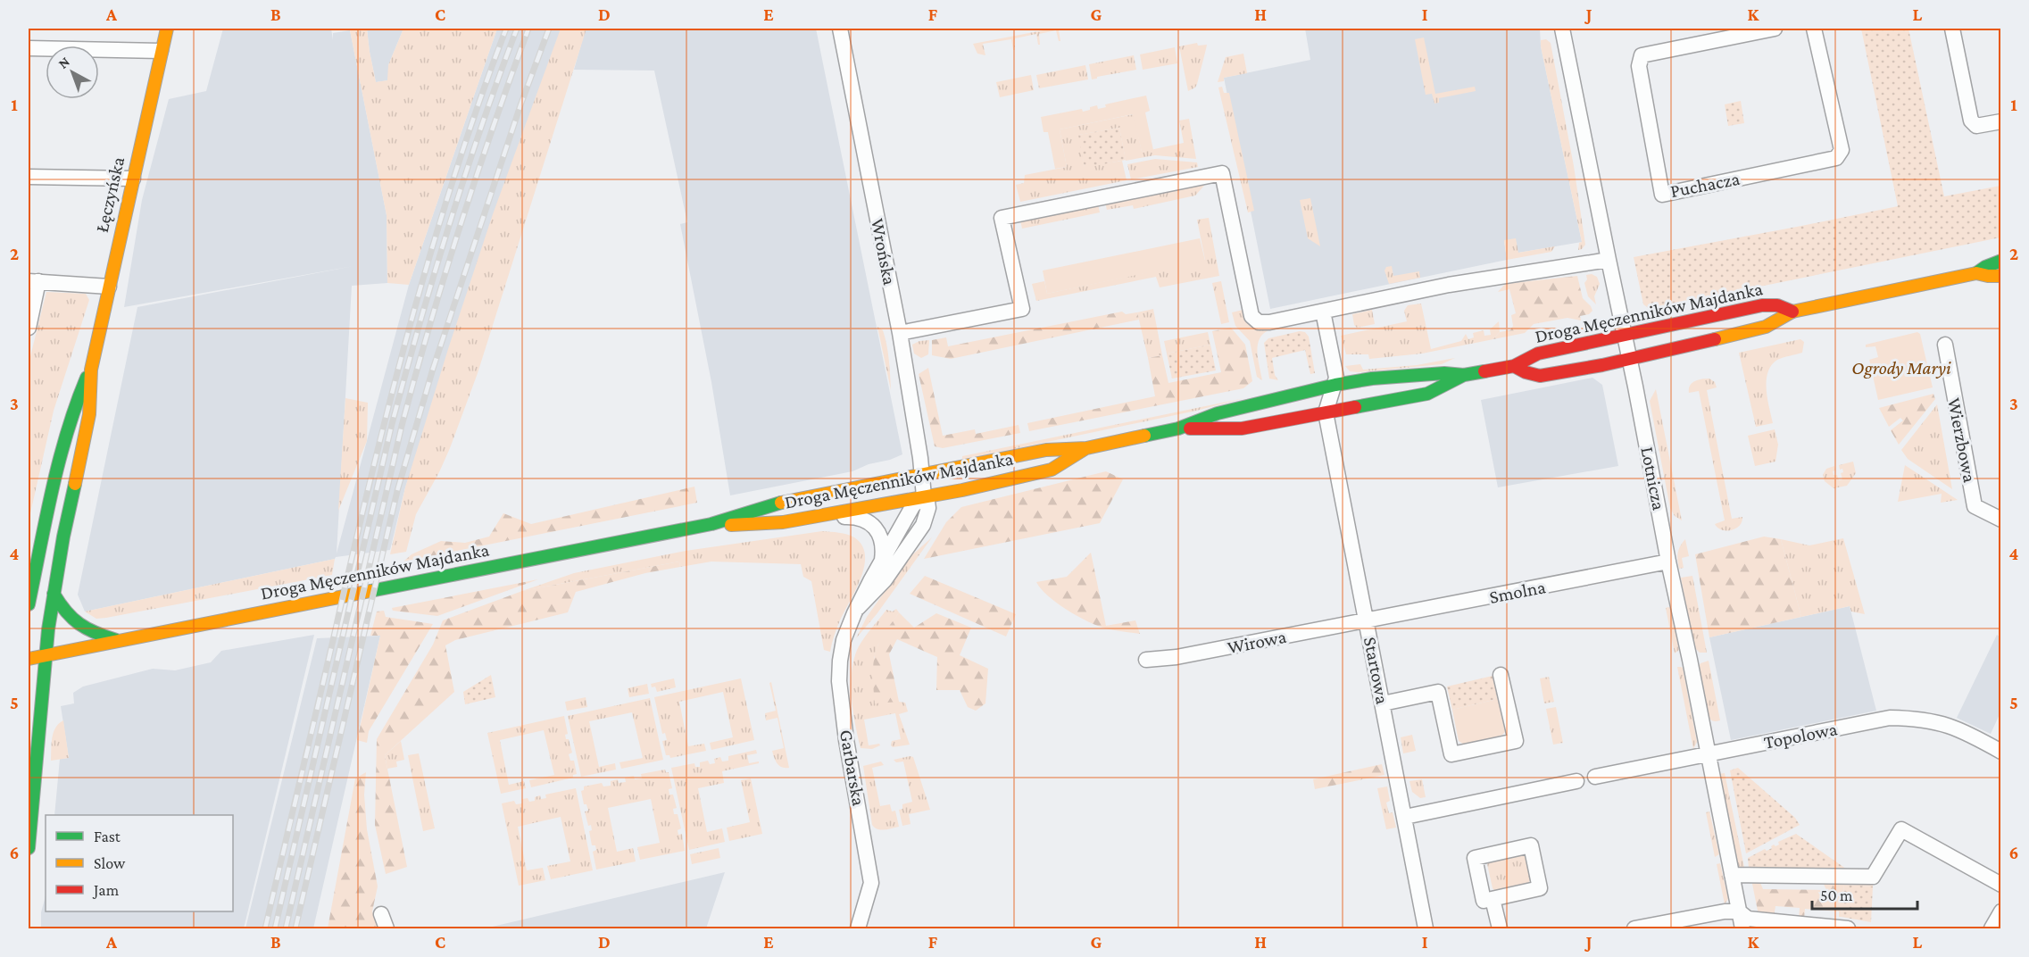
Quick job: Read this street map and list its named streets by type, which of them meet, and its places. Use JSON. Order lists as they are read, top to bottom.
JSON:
{
  "streets": {
    "street": [
      "Puchacza",
      "Łęczyńska",
      "Wrońska",
      "Droga Męczenników Majdanka",
      "Wierzbowa",
      "Lotnicza",
      "Smolna",
      "Wirowa",
      "Startowa",
      "Topolowa",
      "Garbarska"
    ]
  },
  "crossings": [
    ["Łęczyńska", "Droga Męczenników Majdanka"],
    ["Wrońska", "Droga Męczenników Majdanka"],
    ["Wrońska", "Garbarska"],
    ["Droga Męczenników Majdanka", "Lotnicza"],
    ["Droga Męczenników Majdanka", "Startowa"],
    ["Droga Męczenników Majdanka", "Garbarska"],
    ["Lotnicza", "Smolna"],
    ["Lotnicza", "Topolowa"],
    ["Smolna", "Wirowa"],
    ["Smolna", "Startowa"],
    ["Wirowa", "Startowa"]
  ],
  "parks": ["Ogrody Maryi"],
  "legend": ["Fast", "Slow", "Jam"],
  "scale_bar": "50 m",
  "north": "top left",
  "grid": {
    "columns": [
      "A",
      "B",
      "C",
      "D",
      "E",
      "F",
      "G",
      "H",
      "I",
      "J",
      "K",
      "L"
    ],
    "rows": [
      "1",
      "2",
      "3",
      "4",
      "5",
      "6"
    ]
  }
}
